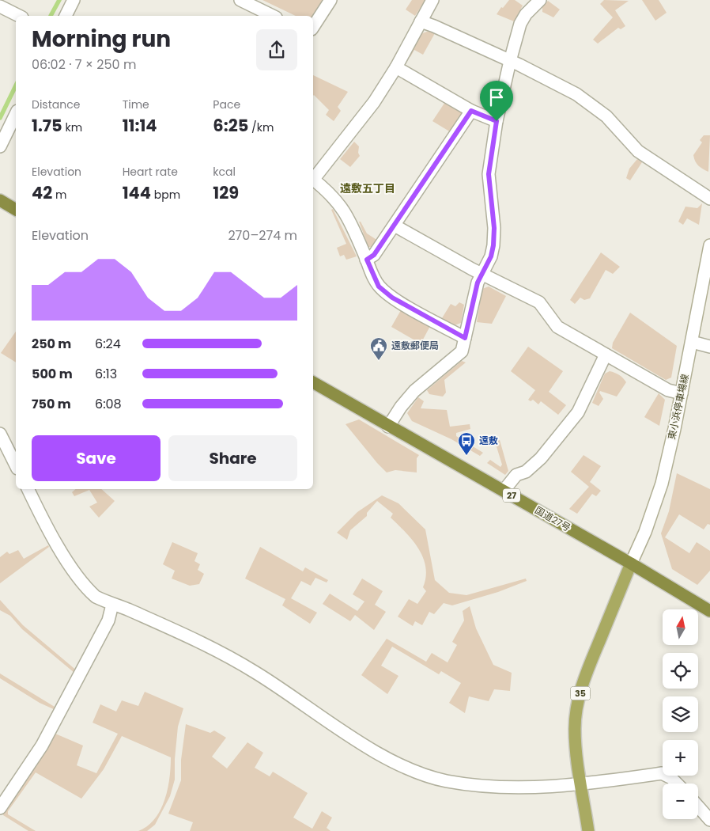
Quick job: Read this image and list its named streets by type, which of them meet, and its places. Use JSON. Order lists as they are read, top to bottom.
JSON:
{
  "streets": {
    "highway": ["27", "国道27号"],
    "main road": ["35"],
    "street": ["東小浜停車場線"]
  },
  "crossings": [
    ["東小浜停車場線", "国道27号"],
    ["東小浜停車場線", "35"],
    ["国道27号", "35"]
  ],
  "districts": ["遠敷五丁目"],
  "places": {
    "public building": ["遠敷郵便局"],
    "bus stop": ["遠敷"]
  },
  "north": "top",
  "page": {
    "heading": ["Morning run", "06:02 · 7 × 250 m"],
    "stats": [
      ["Distance", "1.75 km"],
      ["Time", "11:14"],
      ["Pace", "6:25 /km"],
      ["Elevation", "42 m"],
      ["Heart rate", "144 bpm"],
      ["kcal", "129"]
    ],
    "chart": ["Elevation", "270–274 m"],
    "list": [
      {
        "name": "250 m",
        "note": "6:24"
      },
      {
        "name": "500 m",
        "note": "6:13"
      },
      {
        "name": "750 m",
        "note": "6:08"
      }
    ],
    "buttons": ["Save", "Share"],
    "map_buttons": ["+", "−"]
  }
}
